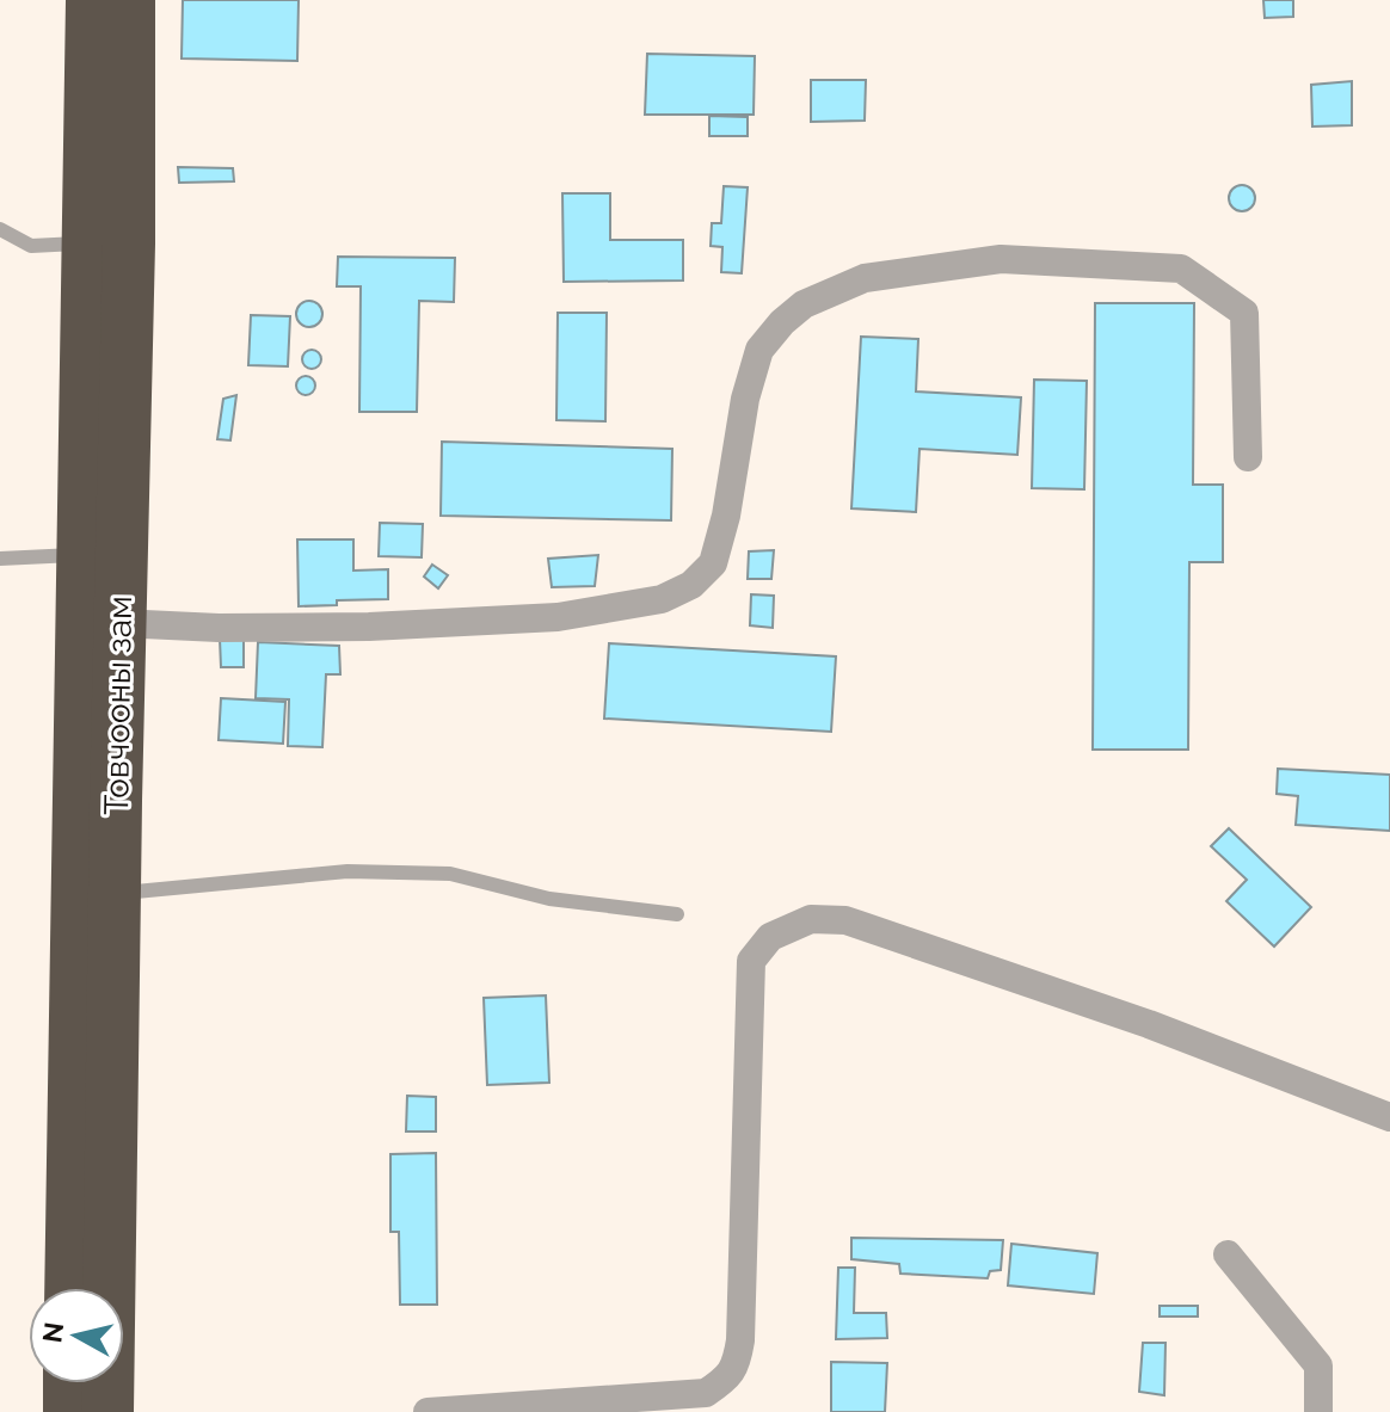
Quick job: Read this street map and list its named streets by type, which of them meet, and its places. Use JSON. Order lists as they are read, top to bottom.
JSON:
{
  "streets": {
    "highway": ["Товчооны зам"]
  },
  "north": "left"
}
